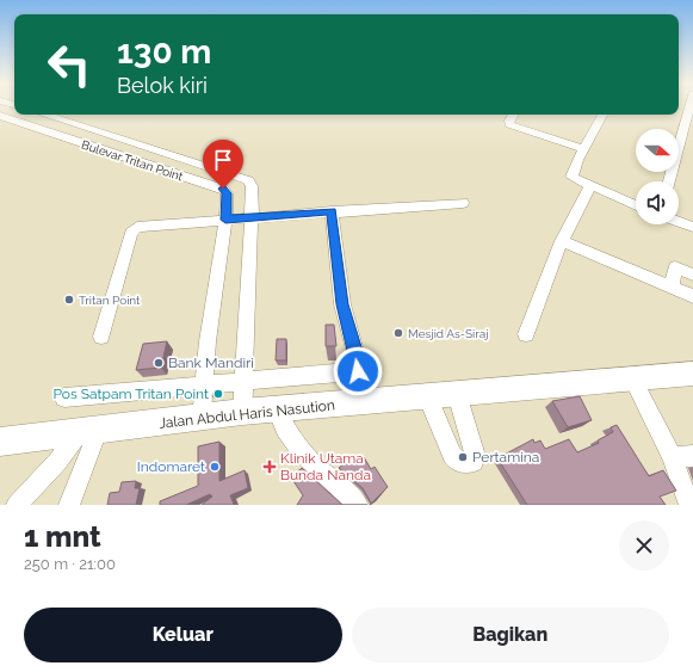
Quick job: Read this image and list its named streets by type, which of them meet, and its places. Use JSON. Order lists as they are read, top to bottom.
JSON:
{
  "streets": {
    "highway": ["Jalan Abdul Haris Nasution"],
    "street": ["Bulevar Tritan Point"]
  },
  "crossings": [
    ["Bulevar Tritan Point", "Jalan Abdul Haris Nasution"]
  ],
  "places": {
    "other": [
      "Tritan Point",
      "Mesjid As-Siraj",
      "Bank Mandiri",
      "Pos Satpam Tritan Point",
      "Pertamina",
      "Indomaret"
    ],
    "health": ["Klinik Utama Bunda Nanda"]
  },
  "north": "right",
  "page": {
    "turn": ["130 m", "Belok kiri"],
    "heading": ["1 mnt", "250 m · 21:00"],
    "buttons": ["Keluar", "Bagikan"]
  }
}
